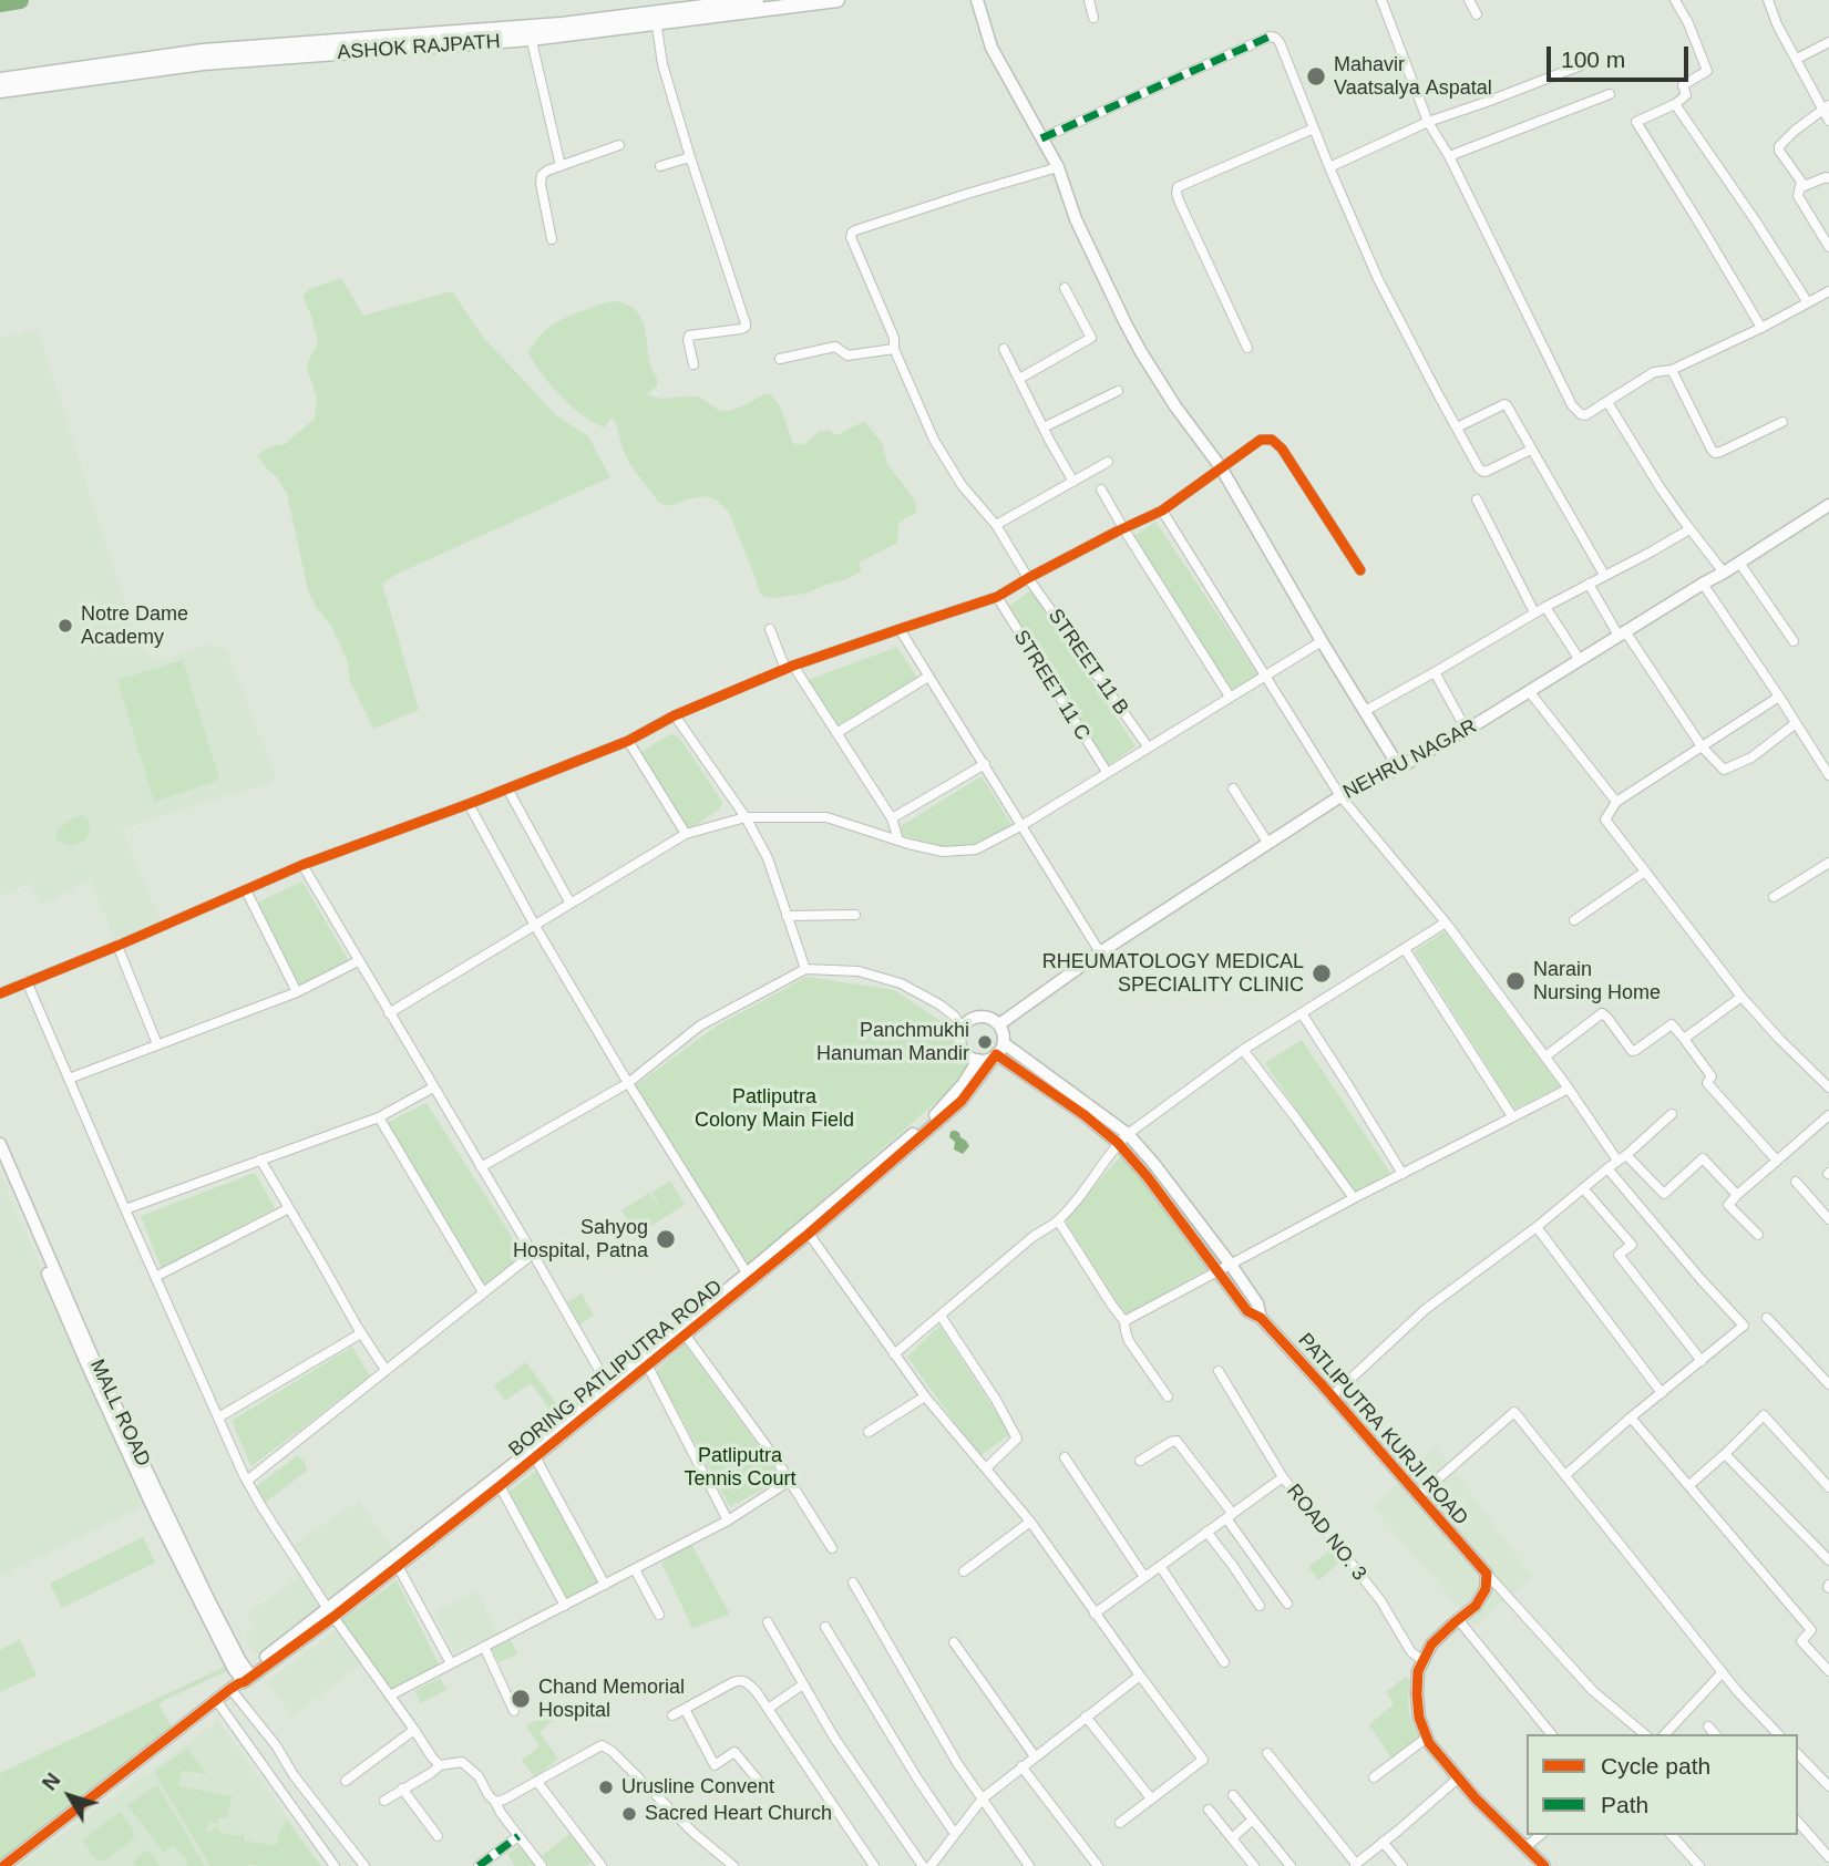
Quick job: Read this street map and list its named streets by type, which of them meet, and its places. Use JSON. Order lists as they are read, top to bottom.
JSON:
{
  "streets": {
    "main road": ["ASHOK RAJPATH"],
    "street": [
      "STREET 11 B",
      "STREET 11 C",
      "NEHRU NAGAR",
      "BORING PATLIPUTRA ROAD",
      "MALL ROAD",
      "PATLIPUTRA KURJI ROAD",
      "ROAD NO. 3"
    ]
  },
  "crossings": [
    ["NEHRU NAGAR", "BORING PATLIPUTRA ROAD"],
    ["NEHRU NAGAR", "PATLIPUTRA KURJI ROAD"],
    ["BORING PATLIPUTRA ROAD", "MALL ROAD"],
    ["BORING PATLIPUTRA ROAD", "PATLIPUTRA KURJI ROAD"]
  ],
  "parks": ["Patliputra Colony Main Field", "Patliputra Tennis Court"],
  "places": [
    "Mahavir Vaatsalya Aspatal",
    "Notre Dame Academy",
    "RHEUMATOLOGY MEDICAL SPECIALITY CLINIC",
    "Narain Nursing Home",
    "Panchmukhi Hanuman Mandir",
    "Sahyog Hospital, Patna",
    "Chand Memorial Hospital",
    "Urusline Convent",
    "Sacred Heart Church"
  ],
  "legend": ["Cycle path", "Path"],
  "scale_bar": "100 m",
  "north": "top left"
}
